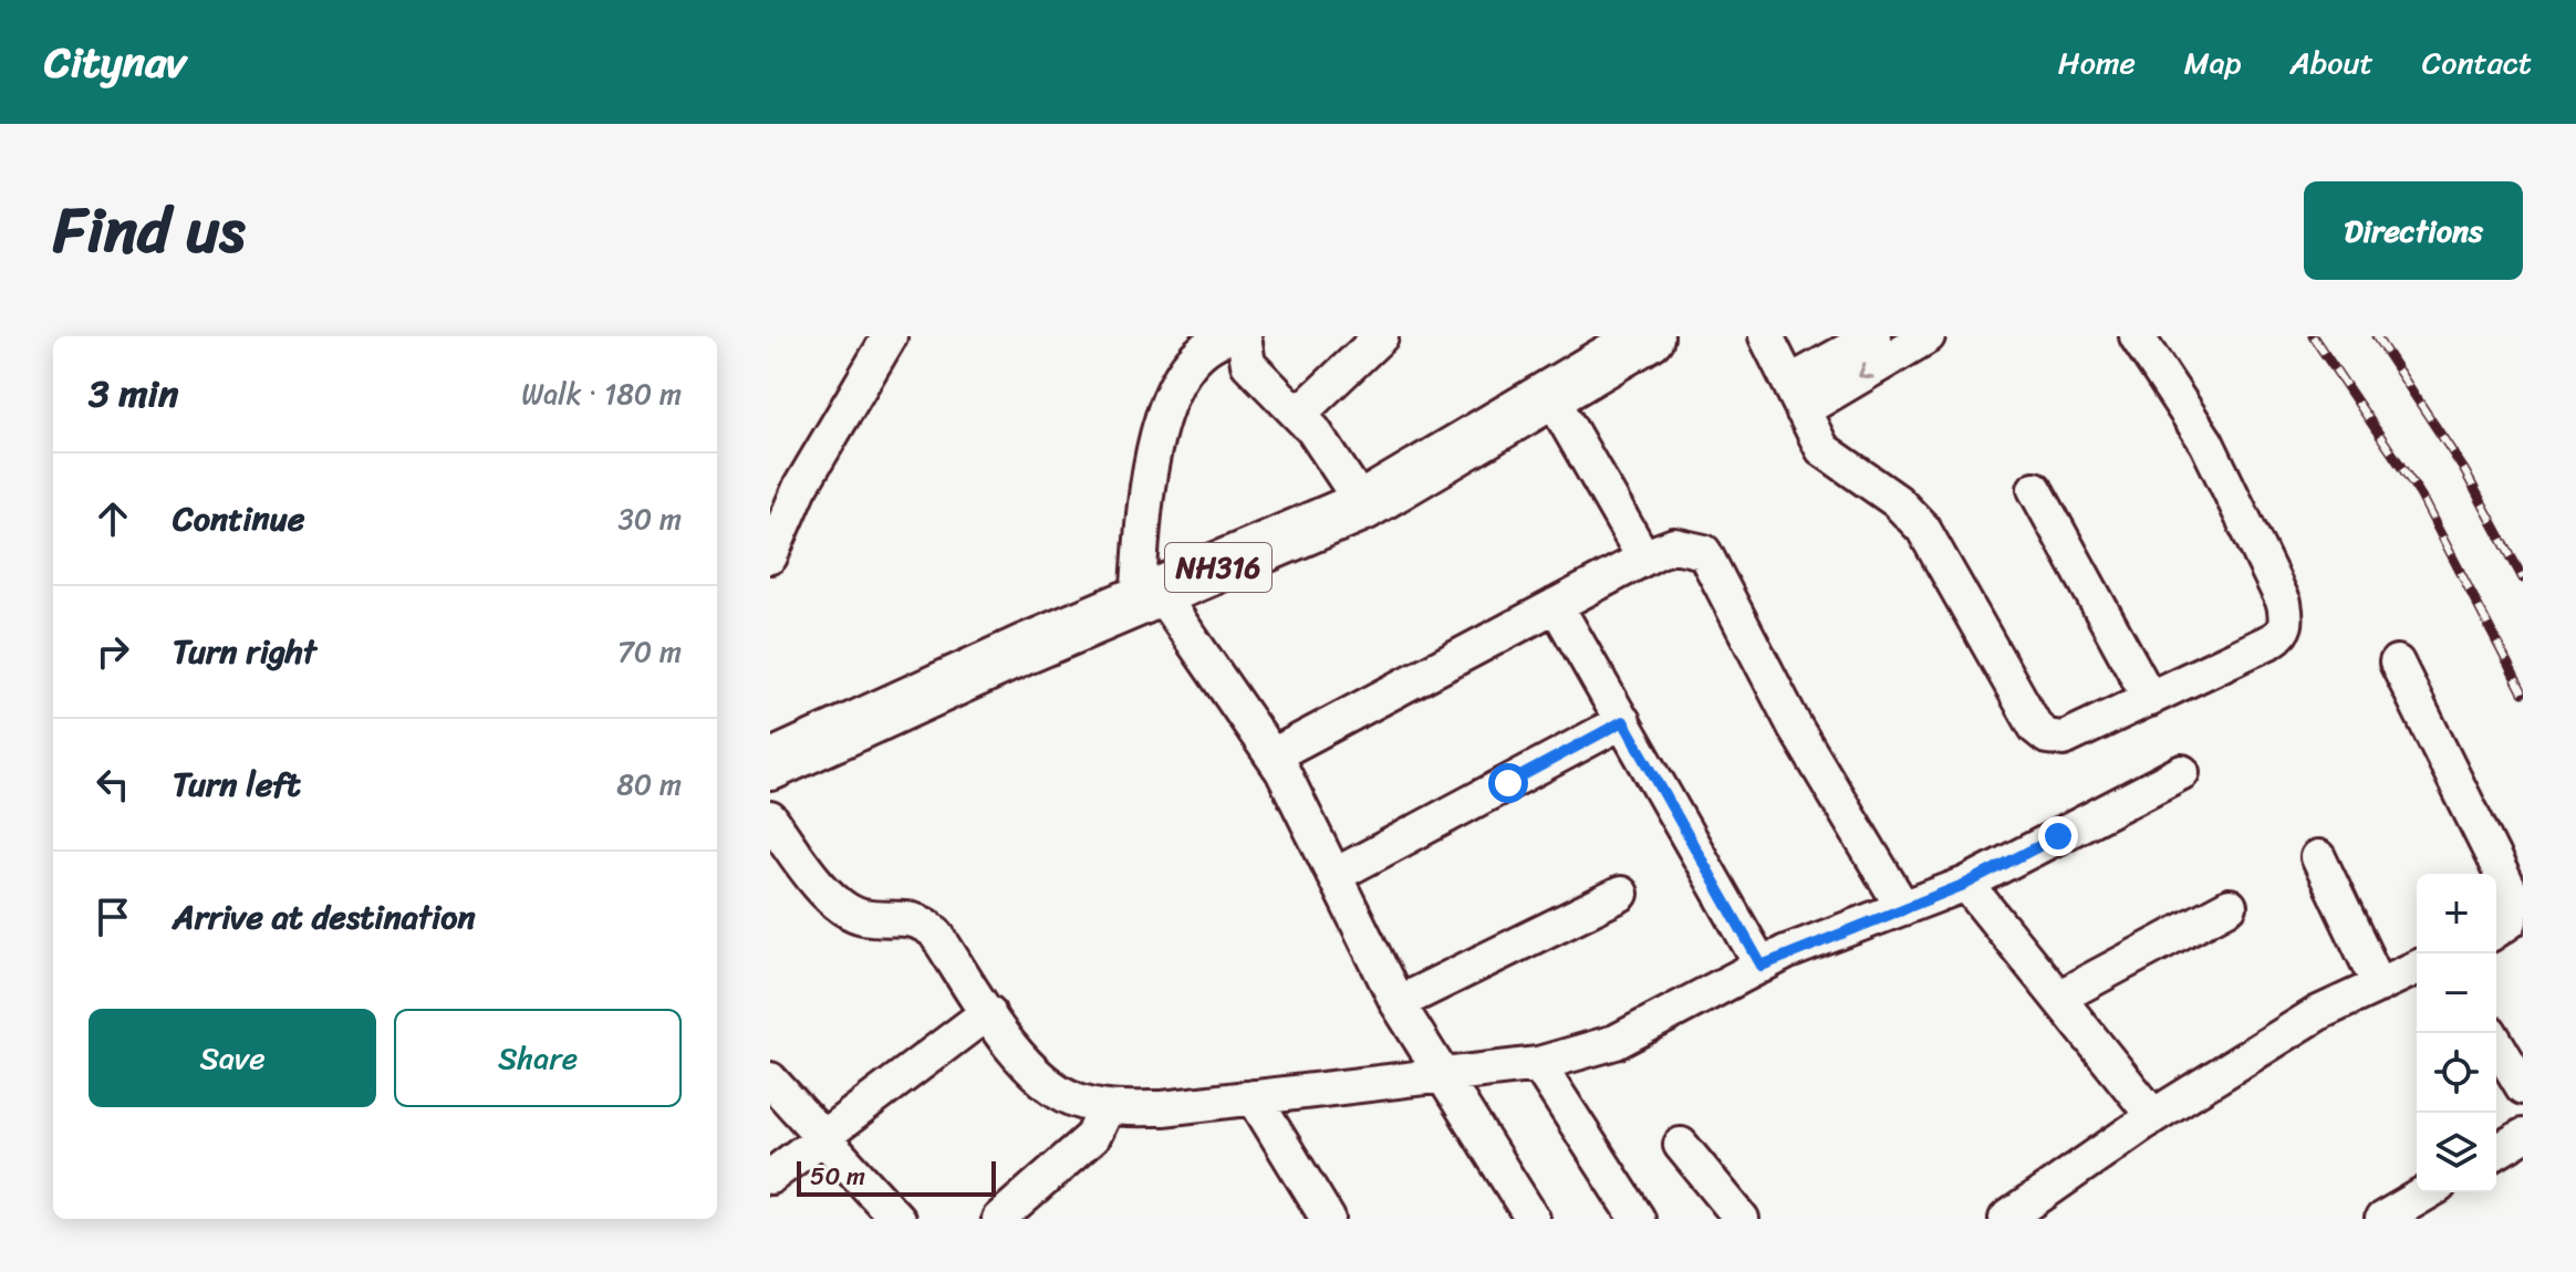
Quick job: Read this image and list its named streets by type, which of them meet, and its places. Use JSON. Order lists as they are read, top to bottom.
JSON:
{
  "streets": {
    "highway": ["NH316"]
  },
  "scale_bar": "50 m",
  "page": {
    "header": "Citynav",
    "nav": [
      "Home",
      "Map",
      "About",
      "Contact"
    ],
    "title": "Find us",
    "buttons": [
      "Directions",
      ["Save", "Share"]
    ],
    "heading": ["3 min", "Walk · 180 m"],
    "list": [
      ["Continue", "30 m"],
      ["Turn right", "70 m"],
      ["Turn left", "80 m"],
      "Arrive at destination"
    ],
    "map_buttons": ["+", "−"],
    "scale": "50 m"
  }
}
